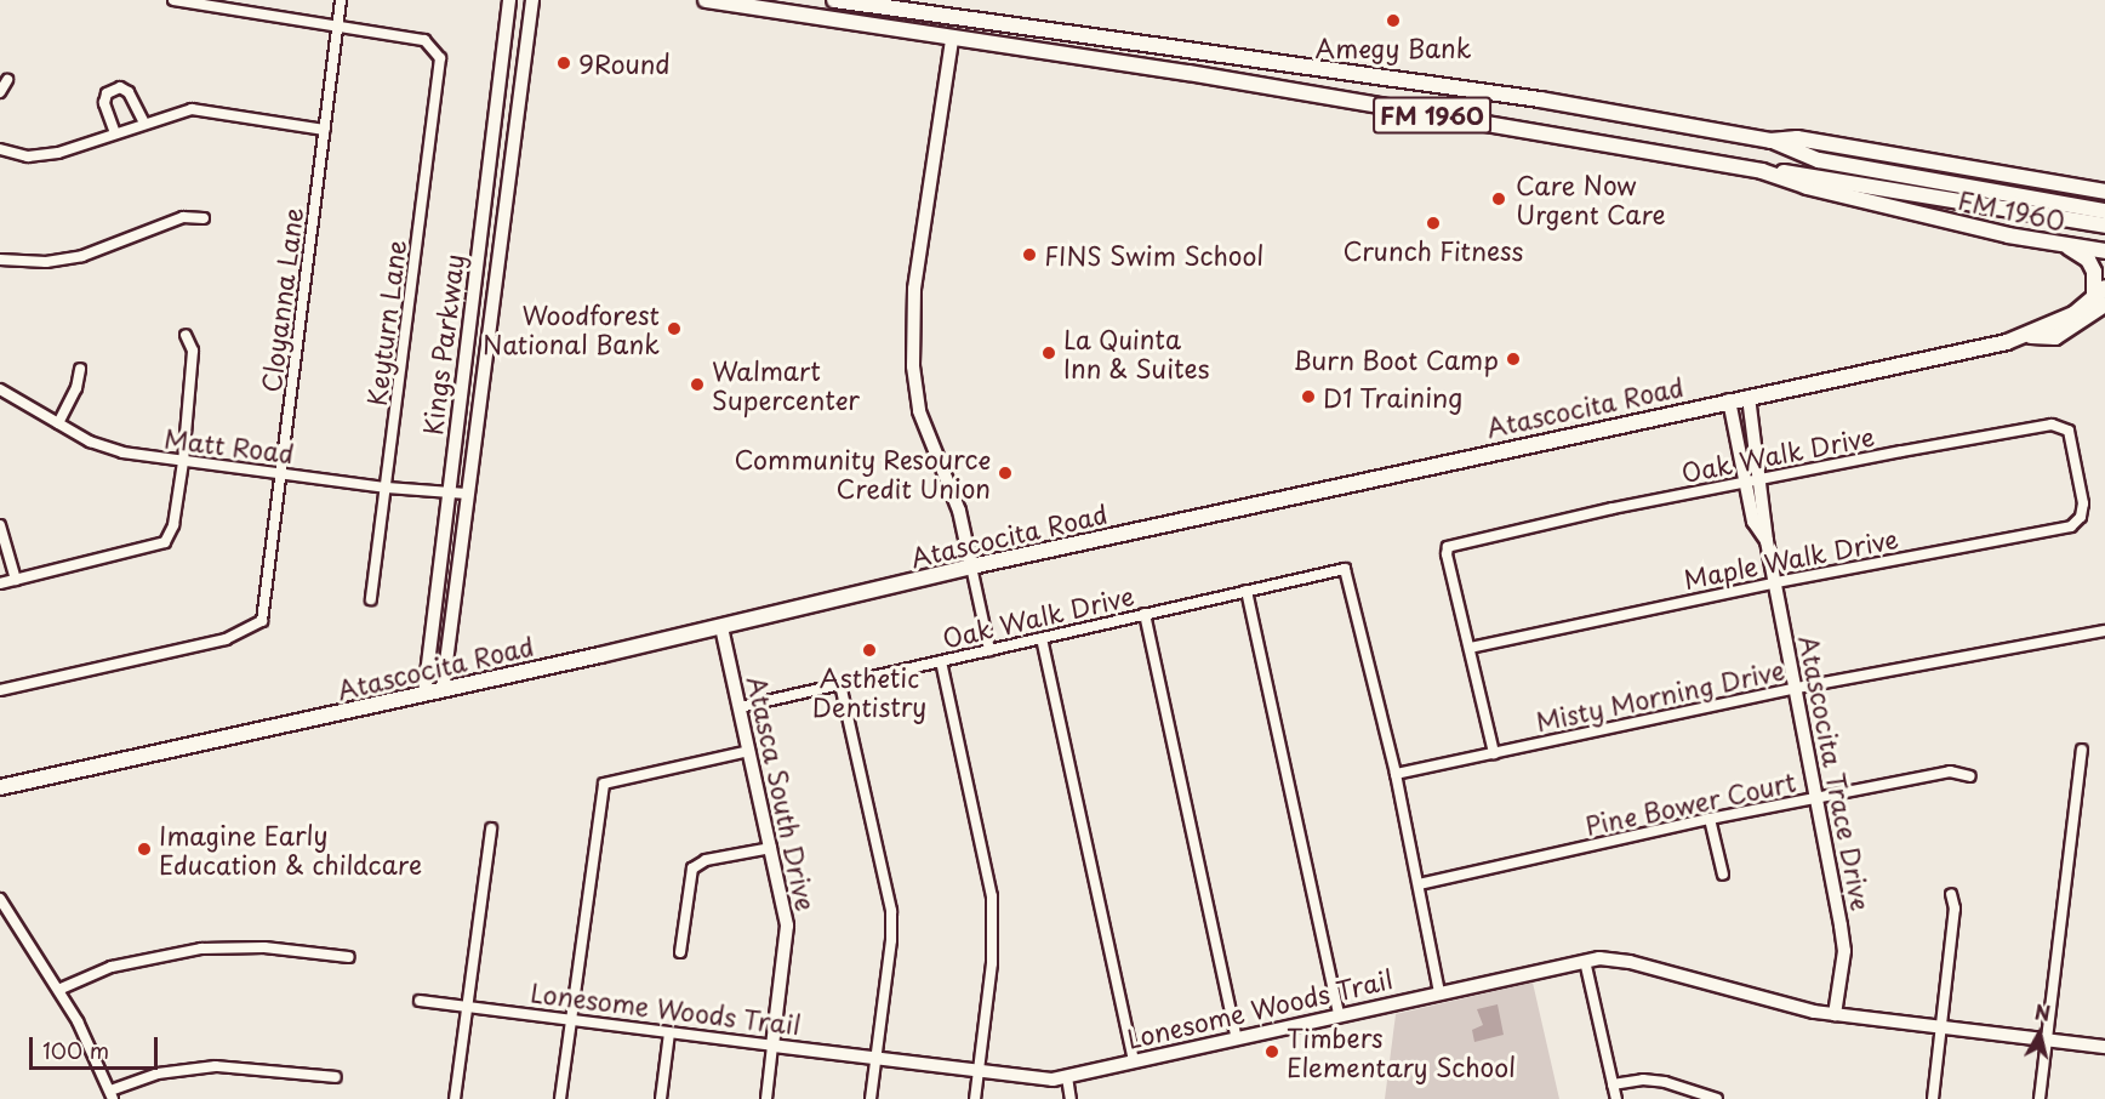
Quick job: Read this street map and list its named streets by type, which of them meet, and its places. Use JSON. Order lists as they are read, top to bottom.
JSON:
{
  "streets": {
    "main road": ["FM 1960", "Atascocita Road"],
    "street": [
      "Cloyanna Lane",
      "Keyturn Lane",
      "Kings Parkway",
      "Matt Road",
      "Oak Walk Drive",
      "Maple Walk Drive",
      "Misty Morning Drive",
      "Atascocita Trace Drive",
      "Atasca South Drive",
      "Pine Bower Court",
      "Lonesome Woods Trail"
    ]
  },
  "crossings": [
    ["Cloyanna Lane", "Keyturn Lane"],
    ["Cloyanna Lane", "Matt Road"],
    ["Keyturn Lane", "Matt Road"],
    ["Kings Parkway", "Atascocita Road"],
    ["Kings Parkway", "Matt Road"],
    ["Atascocita Road", "Atascocita Trace Drive"],
    ["Atascocita Road", "Atasca South Drive"],
    ["Oak Walk Drive", "Maple Walk Drive"],
    ["Oak Walk Drive", "Misty Morning Drive"],
    ["Oak Walk Drive", "Atascocita Trace Drive"],
    ["Oak Walk Drive", "Atasca South Drive"],
    ["Maple Walk Drive", "Atascocita Trace Drive"],
    ["Misty Morning Drive", "Atascocita Trace Drive"],
    ["Atascocita Trace Drive", "Pine Bower Court"],
    ["Atascocita Trace Drive", "Lonesome Woods Trail"],
    ["Atasca South Drive", "Lonesome Woods Trail"]
  ],
  "places": [
    "Amegy Bank",
    "9Round",
    "Care Now Urgent Care",
    "Crunch Fitness",
    "FINS Swim School",
    "Woodforest National Bank",
    "La Quinta Inn & Suites",
    "Burn Boot Camp",
    "Walmart Supercenter",
    "D1 Training",
    "Community Resource Credit Union",
    "Asthetic Dentistry",
    "Imagine Early Education & childcare",
    "Timbers Elementary School"
  ],
  "scale_bar": "100 m",
  "north": "top"
}
